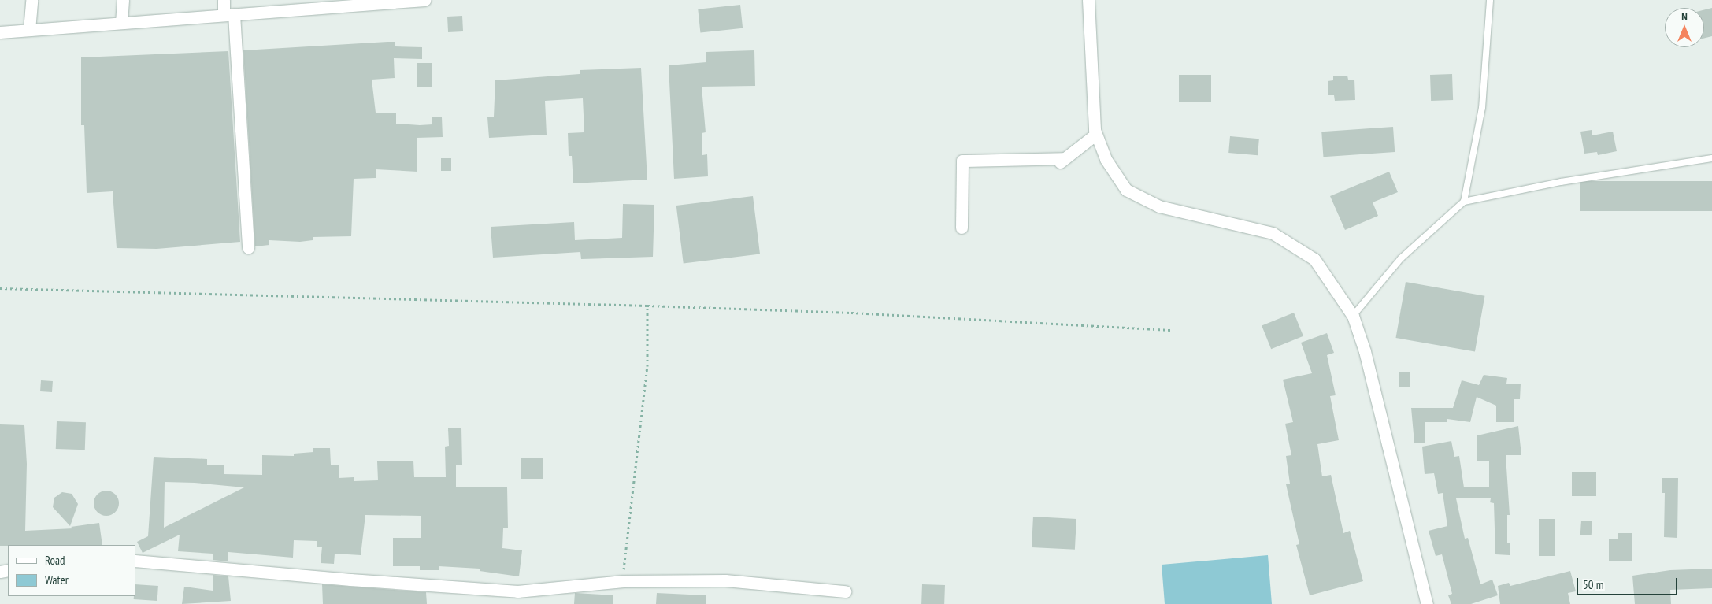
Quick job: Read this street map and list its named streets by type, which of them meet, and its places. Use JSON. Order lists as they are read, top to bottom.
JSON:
{
  "legend": ["Road", "Water"],
  "scale_bar": "50 m",
  "north": "top"
}
